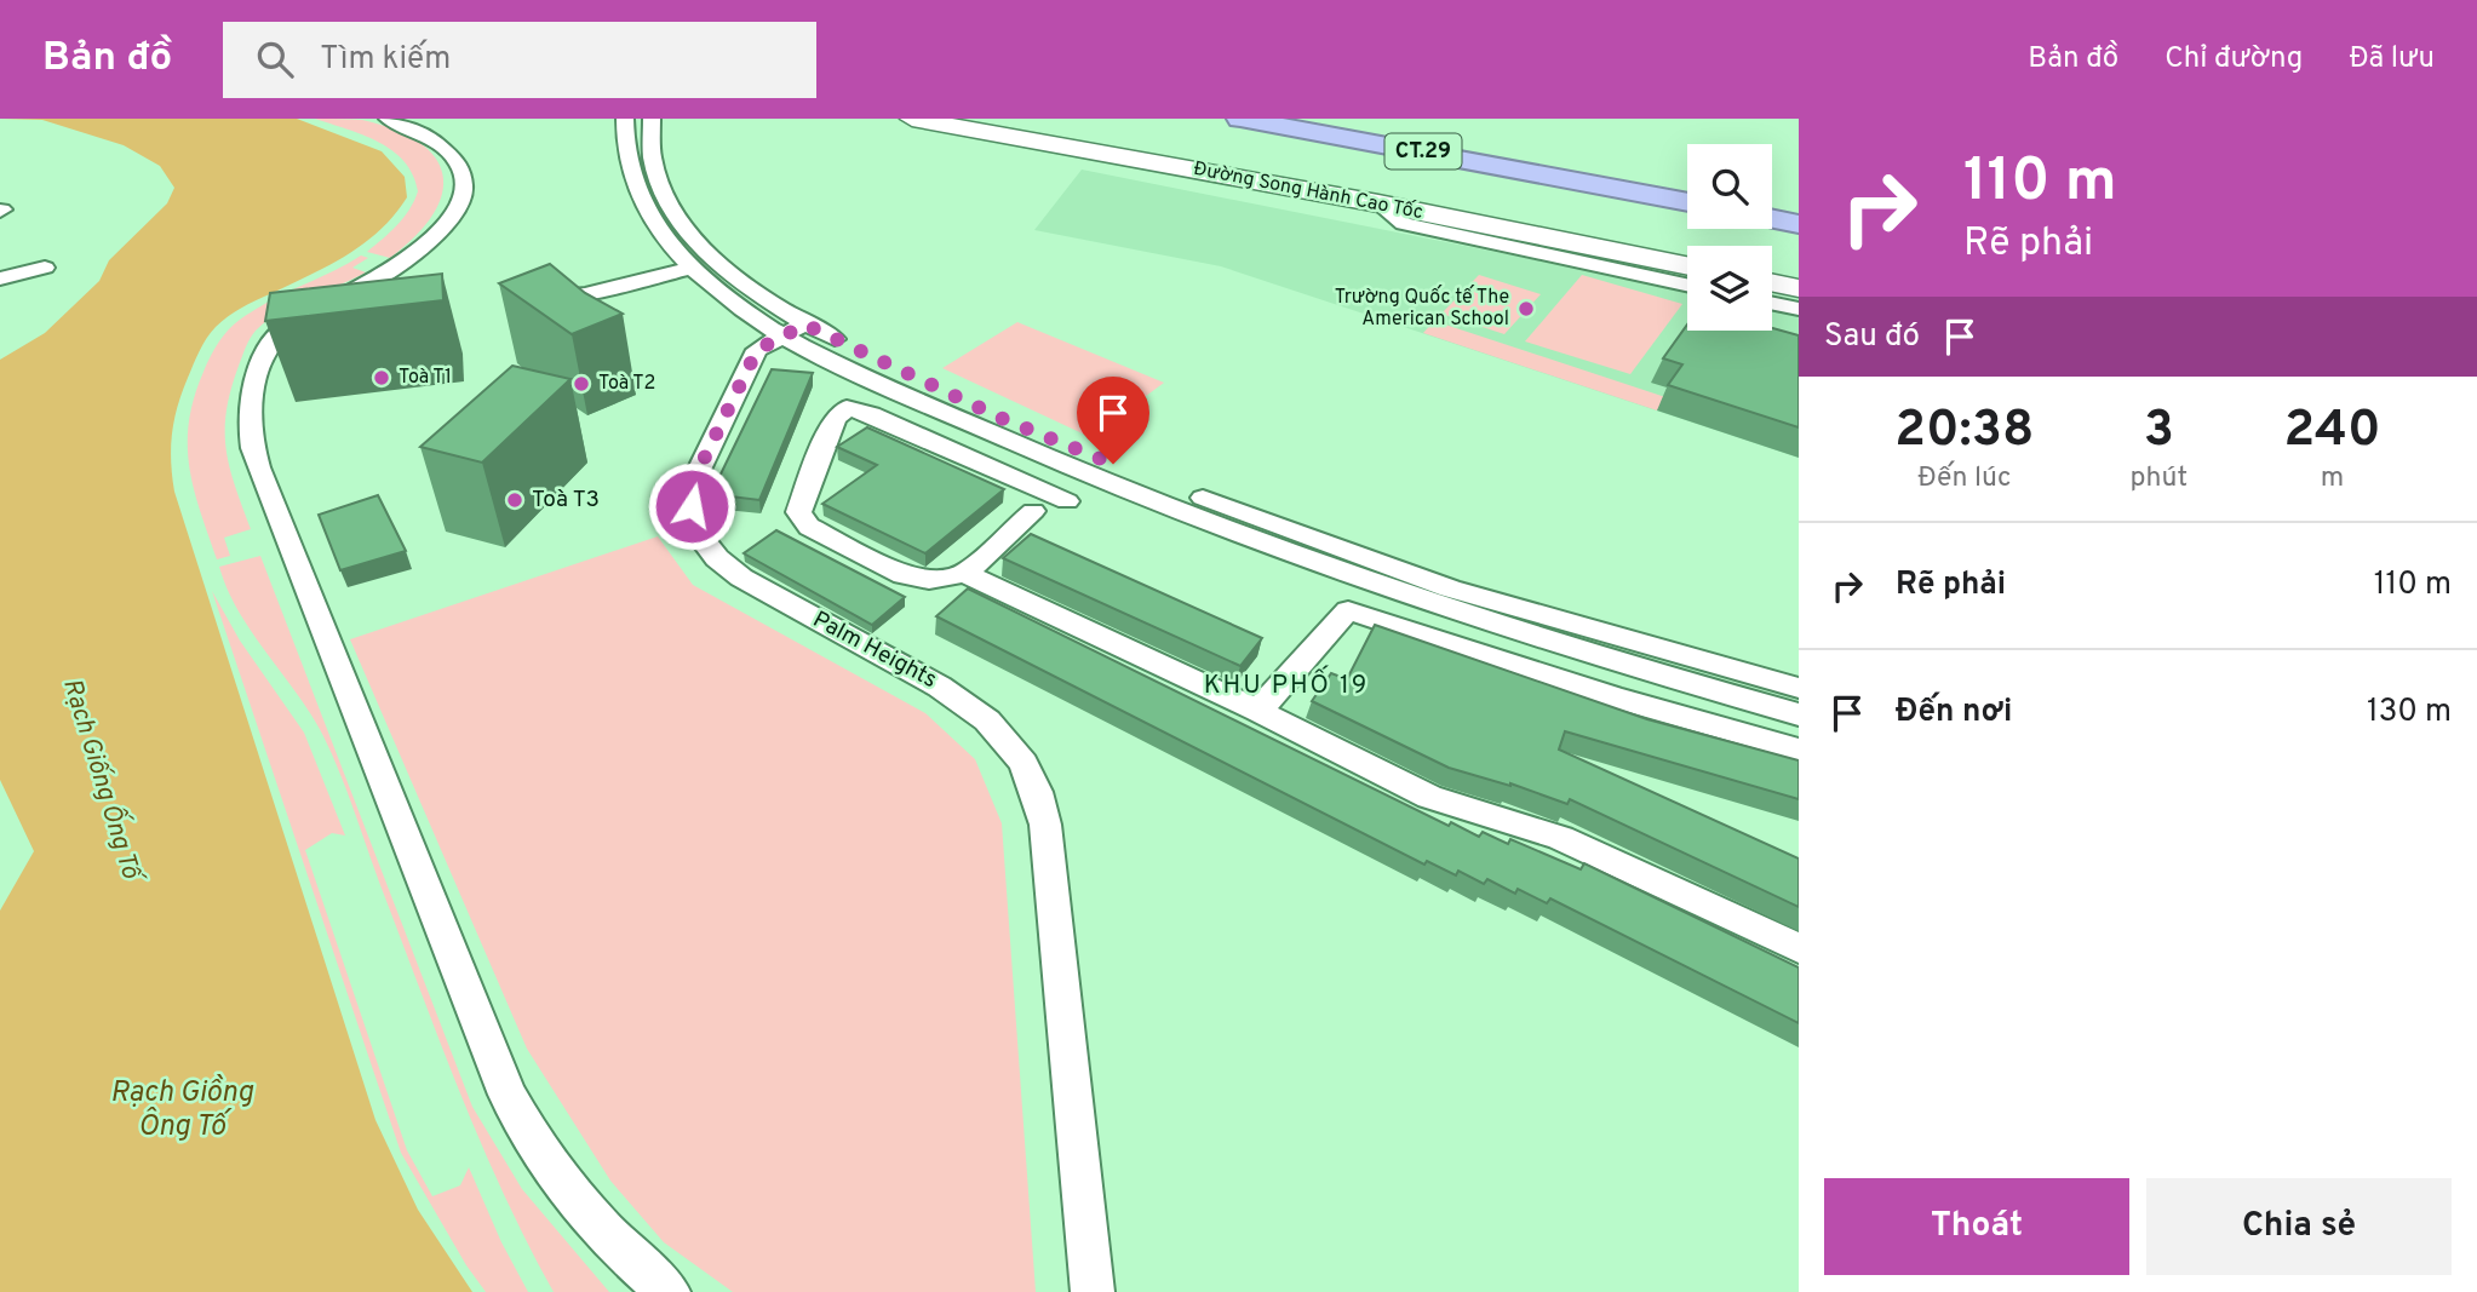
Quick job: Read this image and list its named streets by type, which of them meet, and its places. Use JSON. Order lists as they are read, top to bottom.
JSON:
{
  "streets": {
    "highway": ["CT.29"],
    "main road": ["Đường Song Hành Cao Tốc"],
    "street": ["Palm Heights"]
  },
  "districts": ["KHU PHỐ 19"],
  "water": ["Rạch Giống Ống Tố", "Rạch Giồng Ông Tố"],
  "places": [
    "Trường Quốc tế The American School",
    "Toà T1",
    "Toà T2",
    "Toà T3"
  ],
  "page": {
    "header": "Bản đồ",
    "search": "Tìm kiếm",
    "nav": ["Bản đồ", "Chỉ đường", "Đã lưu"],
    "turn": ["110 m", "Rẽ phải"],
    "then": "Sau đó",
    "eta": [
      "20:38",
      "Đến lúc",
      "3",
      "phút",
      "240",
      "m"
    ],
    "list": [
      {
        "name": "Rẽ phải",
        "value": "110 m"
      },
      {
        "name": "Đến nơi",
        "value": "130 m"
      }
    ],
    "buttons": ["Thoát", "Chia sẻ"]
  }
}
